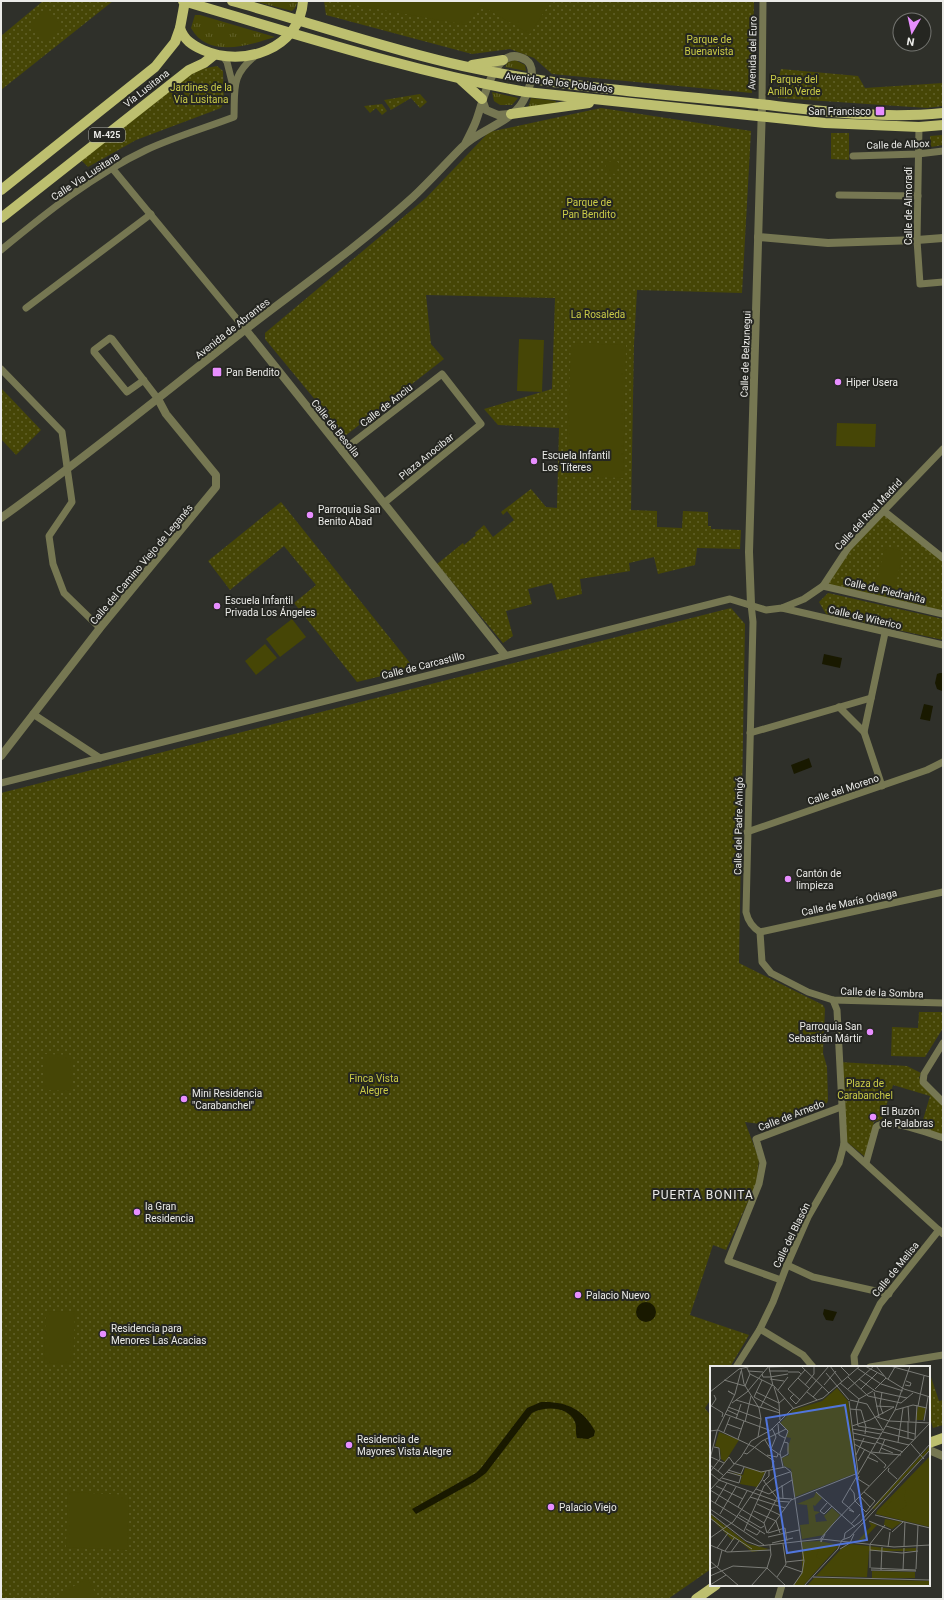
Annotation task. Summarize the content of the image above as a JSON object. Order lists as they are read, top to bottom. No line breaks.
{"streets":{"main road":["Avenida de los Poblados","Vía Lusitana","M-425"],"street":["Avenida del Euro","Calle de Albox","Calle Vía Lusitana","Calle de Almoradí","Avenida de Abrantes","Calle de Belzunegui","Calle de Anciu","Calle de Besolla","Plaza Anocibar","Calle del Real Madrid","Calle del Camino Viejo de Leganés","Calle de Piedrahíta","Calle de Witerico","Calle de Carcastillo","Calle del Moreno","Calle del Padre Amigó","Calle de María Odiaga","Calle de la Sombra","Calle de Arnedo","Calle del Blasón","Calle de Melisa"]},"crossings":[["Avenida del Euro","Avenida de los Poblados"],["Avenida del Euro","Calle de Belzunegui"],["Avenida de los Poblados","Vía Lusitana"],["Avenida de los Poblados","Calle de Almoradí"],["Avenida de los Poblados","Avenida de Abrantes"],["Avenida de los Poblados","Calle de Belzunegui"],["Vía Lusitana","Calle Vía Lusitana"],["Calle de Albox","Calle de Almoradí"],["Calle Vía Lusitana","Calle de Besolla"],["Avenida de Abrantes","Calle de Besolla"],["Avenida de Abrantes","Calle del Camino Viejo de Leganés"],["Calle de Belzunegui","Calle de Carcastillo"],["Calle de Belzunegui","Calle del Padre Amigó"],["Calle de Anciu","Calle de Besolla"],["Calle de Anciu","Plaza Anocibar"],["Calle de Besolla","Plaza Anocibar"],["Calle de Besolla","Calle de Carcastillo"],["Calle del Real Madrid","Calle de Piedrahíta"],["Calle del Real Madrid","Calle de Witerico"],["Calle del Real Madrid","Calle de Carcastillo"],["Calle de Carcastillo","Calle del Padre Amigó"],["Calle del Moreno","Calle del Padre Amigó"],["Calle del Padre Amigó","Calle de María Odiaga"],["Calle de la Sombra","Calle de Arnedo"],["Calle de la Sombra","Calle del Blasón"],["Calle de Arnedo","Calle del Blasón"]],"districts":["PUERTA BONITA"],"parks":["Parque de Buenavista","Parque del Anillo Verde","Jardines de la Vía Lusitana","Parque de Pan Bendito","La Rosaleda","Finca Vista Alegre","Plaza de Carabanchel"],"places":{"transit":["San Francisco","Pan Bendito"],"other":["Hiper Usera","Escuela Infantil Los Títeres","Parroquia San Benito Abad","Escuela Infantil Privada Los Ángeles","Cantón de limpieza","Parroquia San Sebastián Mártir","Mini Residencia \"Carabanchel\"","El Buzón de Palabras","la Gran Residencia","Palacio Nuevo","Residencia para Menores Las Acacias","Residencia de Mayores Vista Alegre","Palacio Viejo"]},"north":"bottom"}
